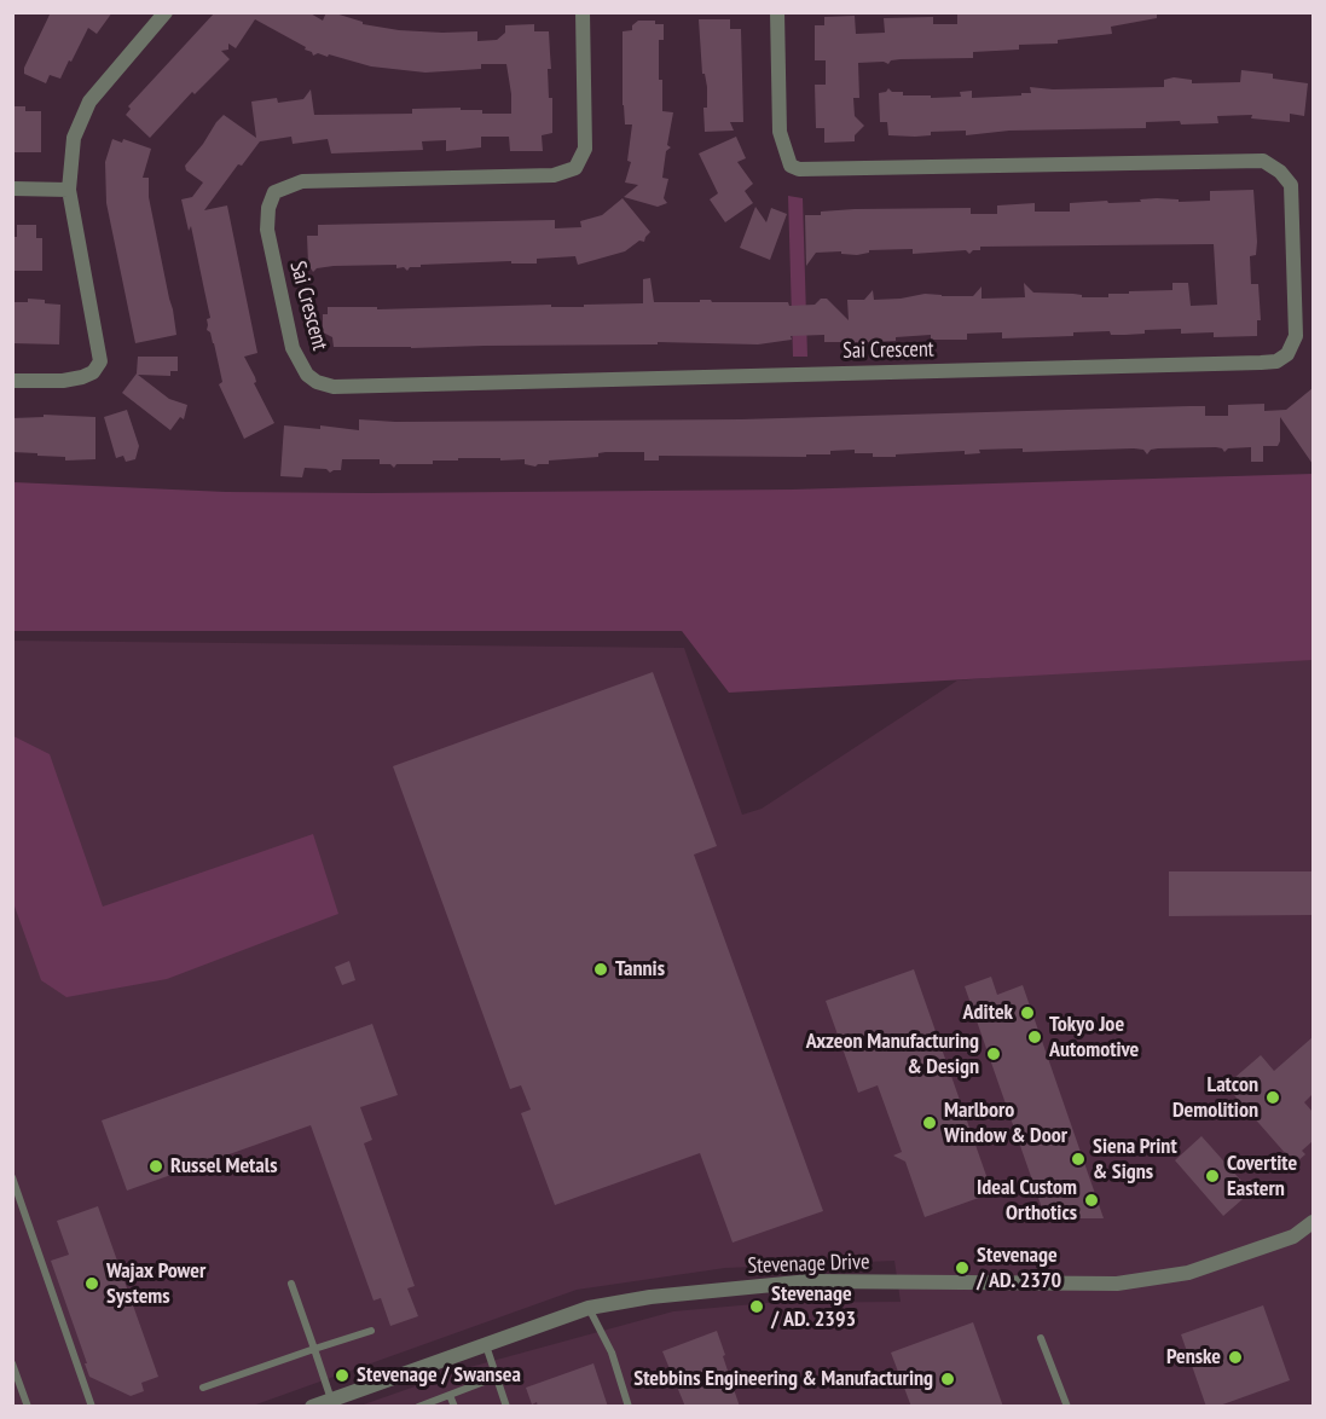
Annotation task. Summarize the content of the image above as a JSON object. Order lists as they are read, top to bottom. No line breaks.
{"streets":{"street":["Sai Crescent","Stevenage Drive"]},"places":["Tannis","Aditek","Tokyo Joe Automotive","Axzeon Manufacturing & Design","Latcon Demolition","Marlboro Window & Door","Siena Print & Signs","Russel Metals","Covertite Eastern","Ideal Custom Orthotics","Stevenage / AD. 2370","Wajax Power Systems","Stevenage / AD. 2393","Penske","Stevenage / Swansea","Stebbins Engineering & Manufacturing"]}
